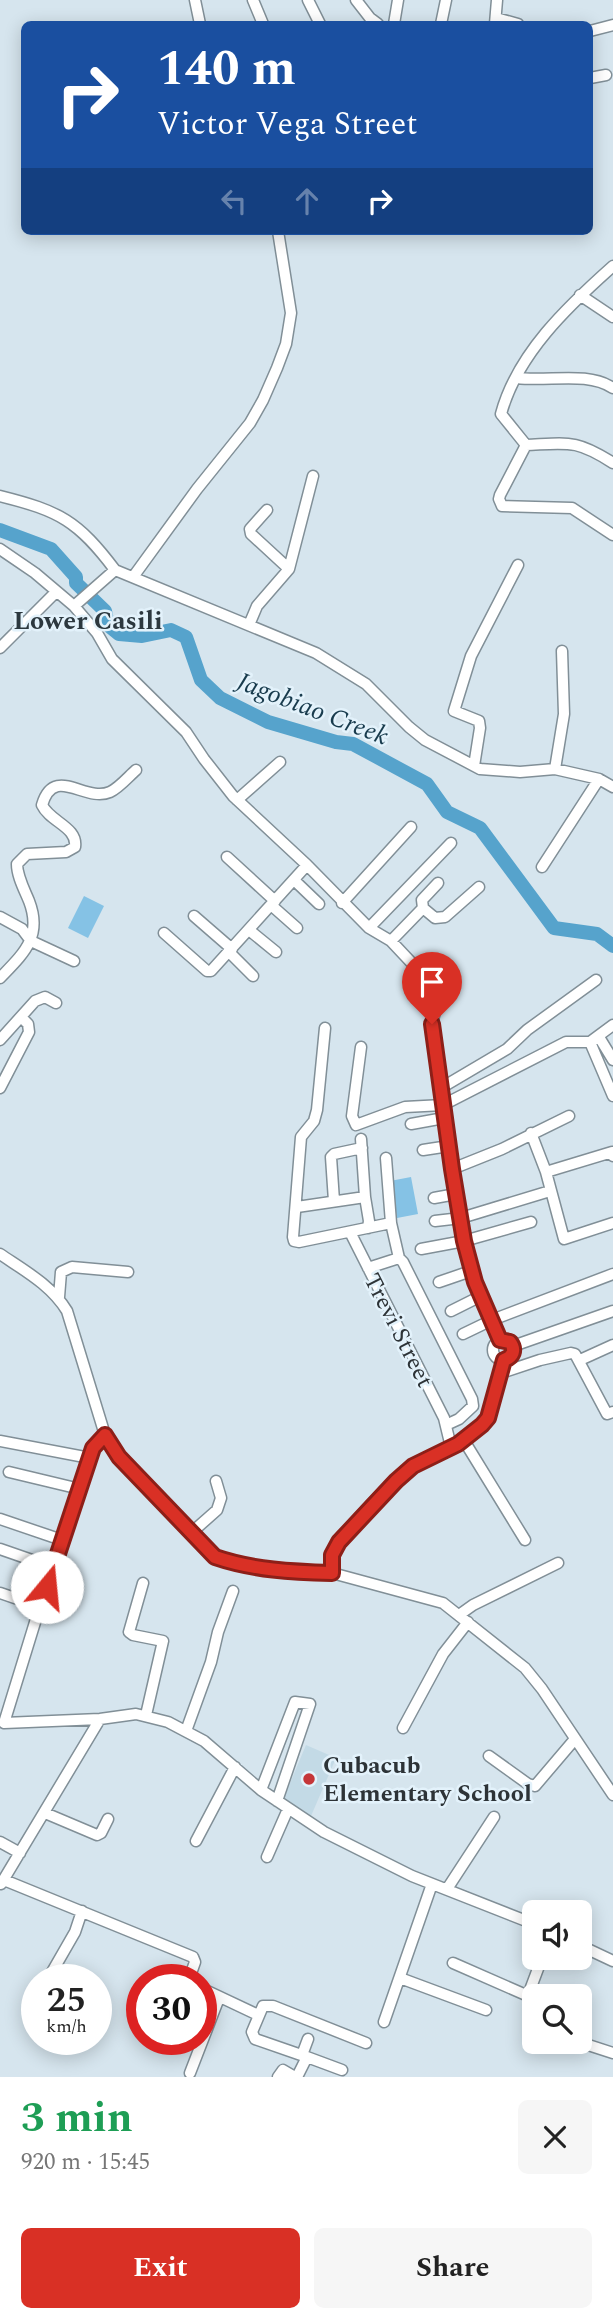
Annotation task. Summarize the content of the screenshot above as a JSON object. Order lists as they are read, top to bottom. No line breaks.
{"streets":{"street":["Trevi Street"]},"districts":["Lower Casili"],"water":["Jagobiao Creek"],"places":["Cubacub Elementary School"],"page":{"turn":["140 m","Victor Vega Street"],"speed":"25 km/h","limit":"30","heading":["3 min","920 m · 15:45"],"buttons":["Exit","Share"]}}
